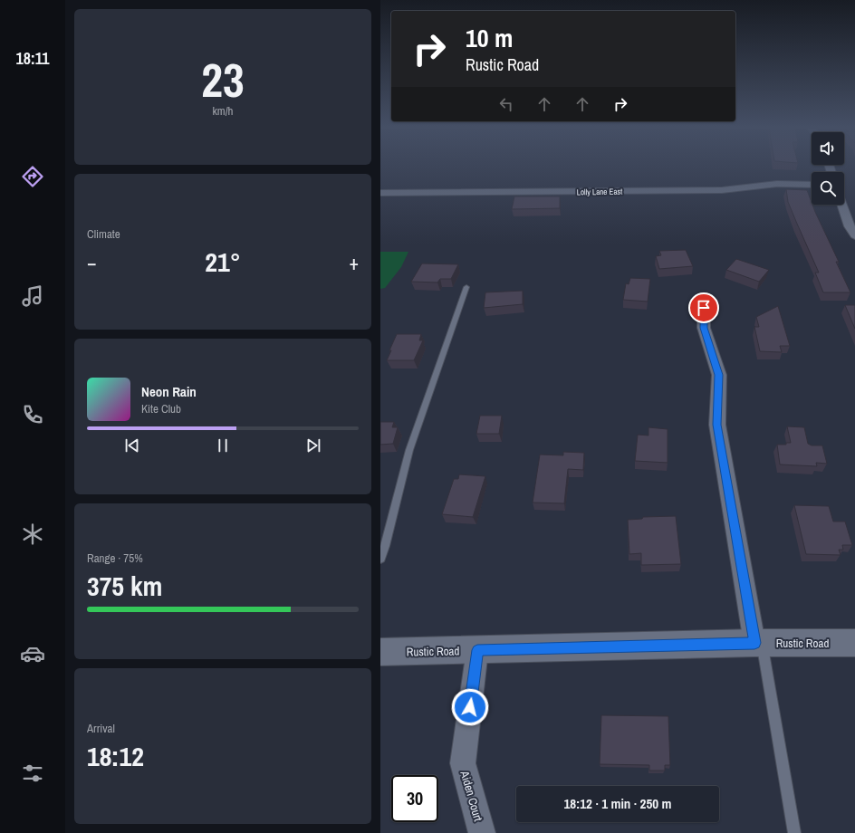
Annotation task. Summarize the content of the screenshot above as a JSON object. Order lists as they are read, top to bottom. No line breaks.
{"streets":{"street":["Lolly Lane East","Rustic Road","Aiden Court"]},"crossings":[["Rustic Road","Aiden Court"]],"page":{"tabs":"18:11","tile":[["23","km/h"],"Climate",["Range · 75%","375 km"],["Arrival","18:12"]],"turn":["10 m","Rustic Road"],"heat":["−","21°","+"],"song":["Neon Rain","Kite Club"],"limit":"30","trip":"18:12 · 1 min · 250 m"}}
